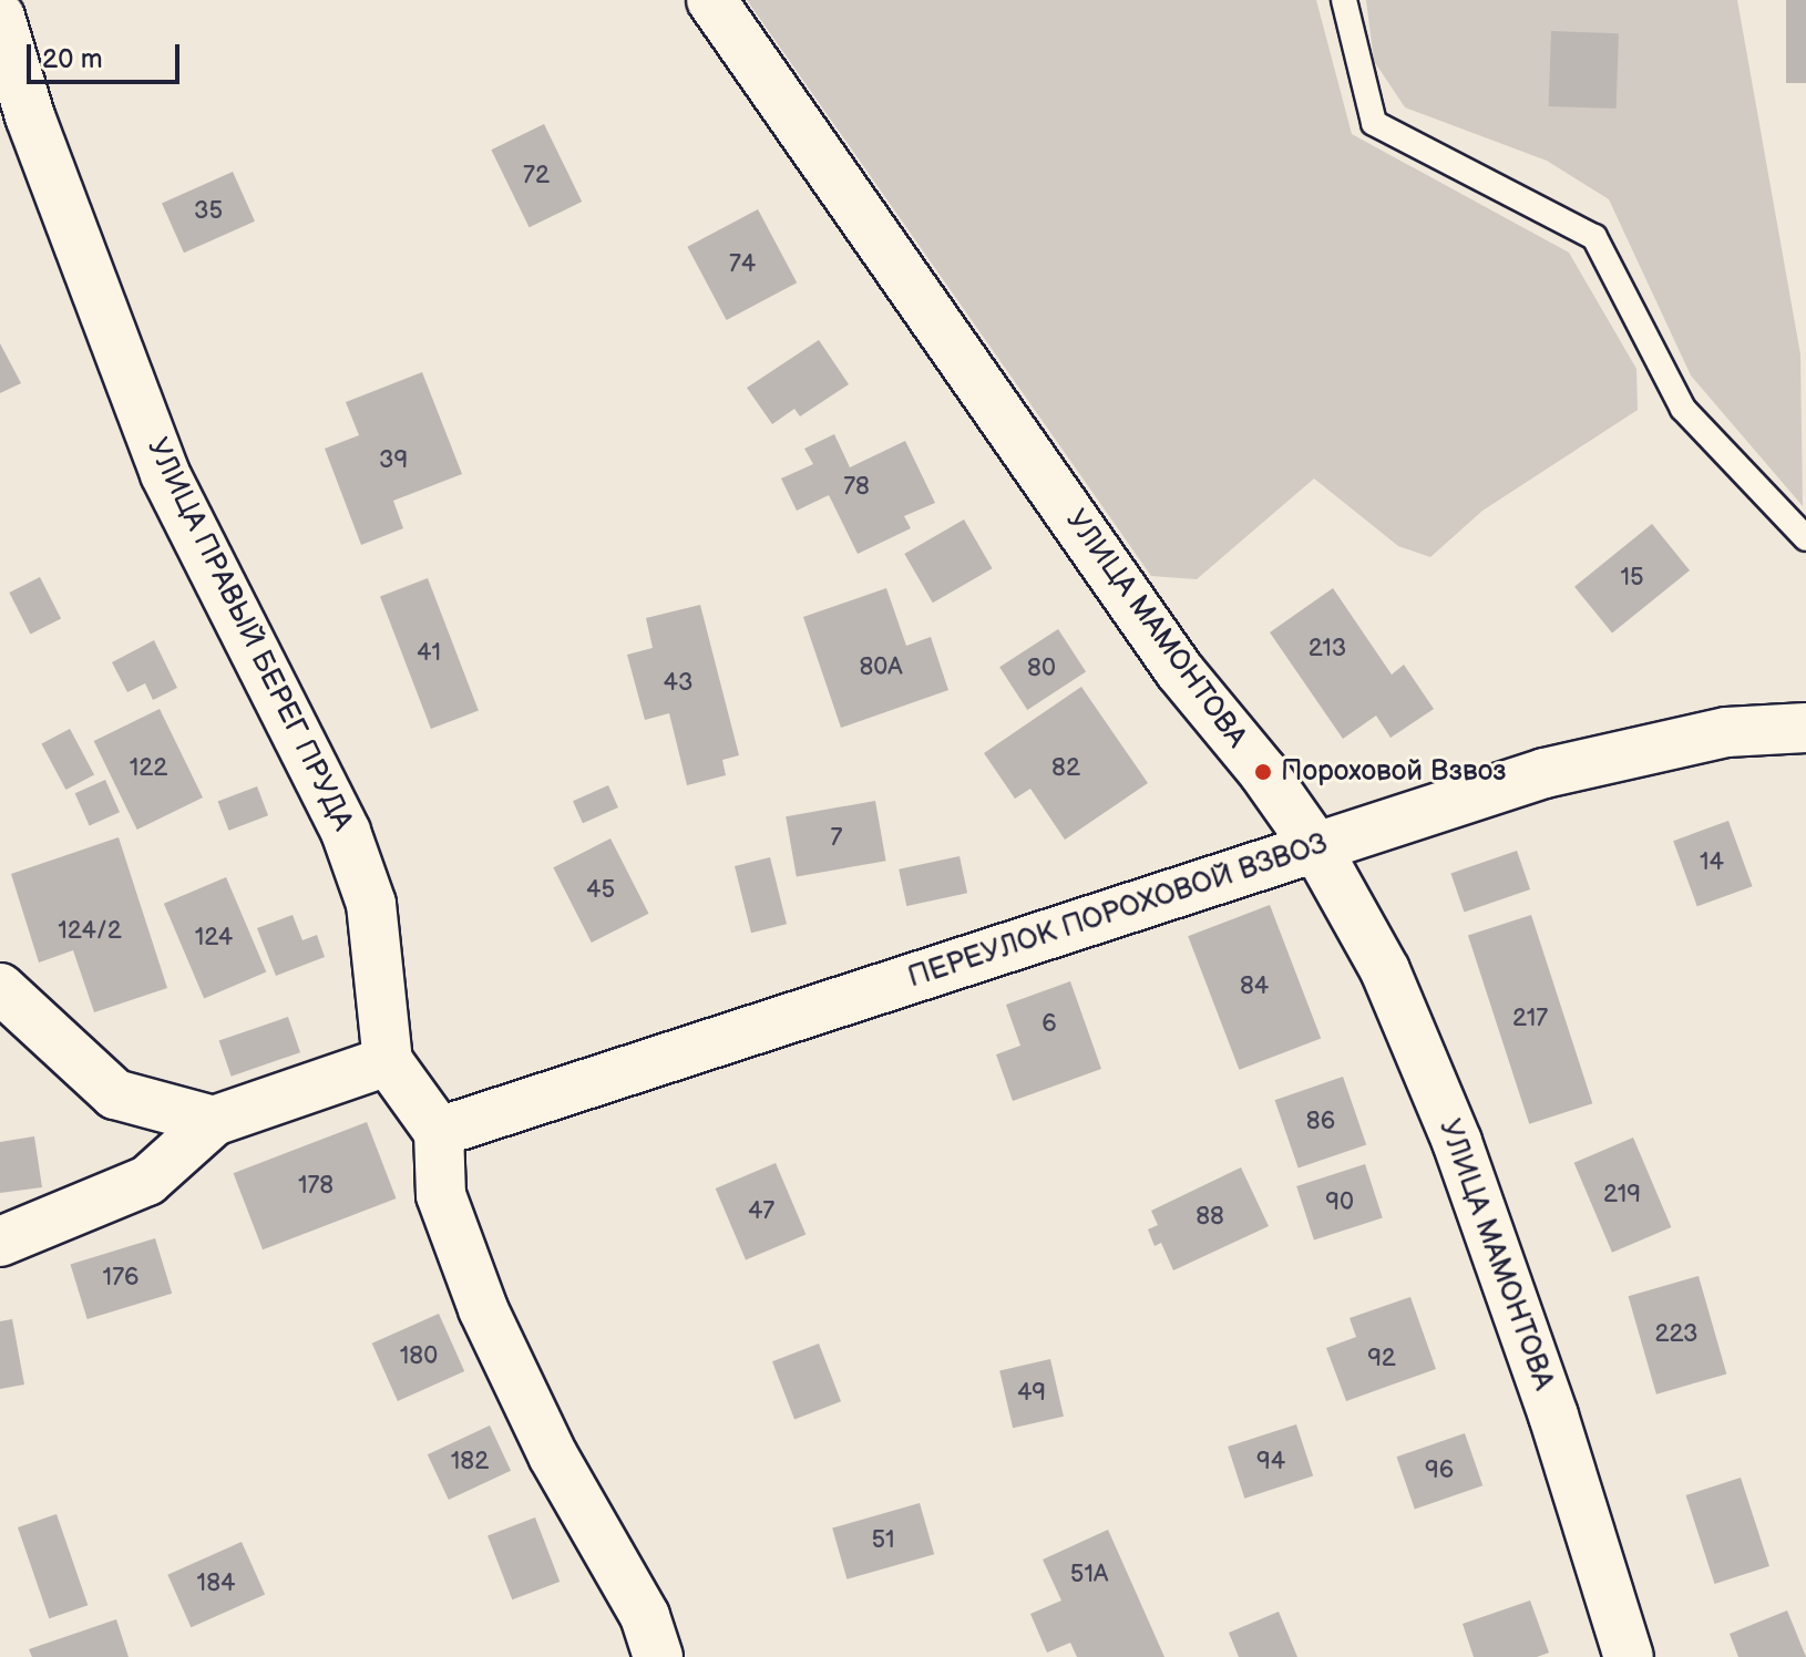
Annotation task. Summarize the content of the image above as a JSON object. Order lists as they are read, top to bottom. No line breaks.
{"streets":{"street":["УЛИЦА МАМОНТОВА","УЛИЦА ПРАВЫЙ БЕРЕГ ПРУДА","ПЕРЕУЛОК ПОРОХОВОЙ ВЗВОЗ"]},"crossings":[["УЛИЦА МАМОНТОВА","ПЕРЕУЛОК ПОРОХОВОЙ ВЗВОЗ"],["УЛИЦА ПРАВЫЙ БЕРЕГ ПРУДА","ПЕРЕУЛОК ПОРОХОВОЙ ВЗВОЗ"]],"places":["Пороховой Взвоз"],"house_numbers":["72","35","74","39","78","15","213","41","80А","80","43","122","82","7","14","45","124/2","124","84","217","6","86","178","219","90","47","88","176","223","180","92","49","182","94","96","51","51А","184"],"scale_bar":"20 m"}
